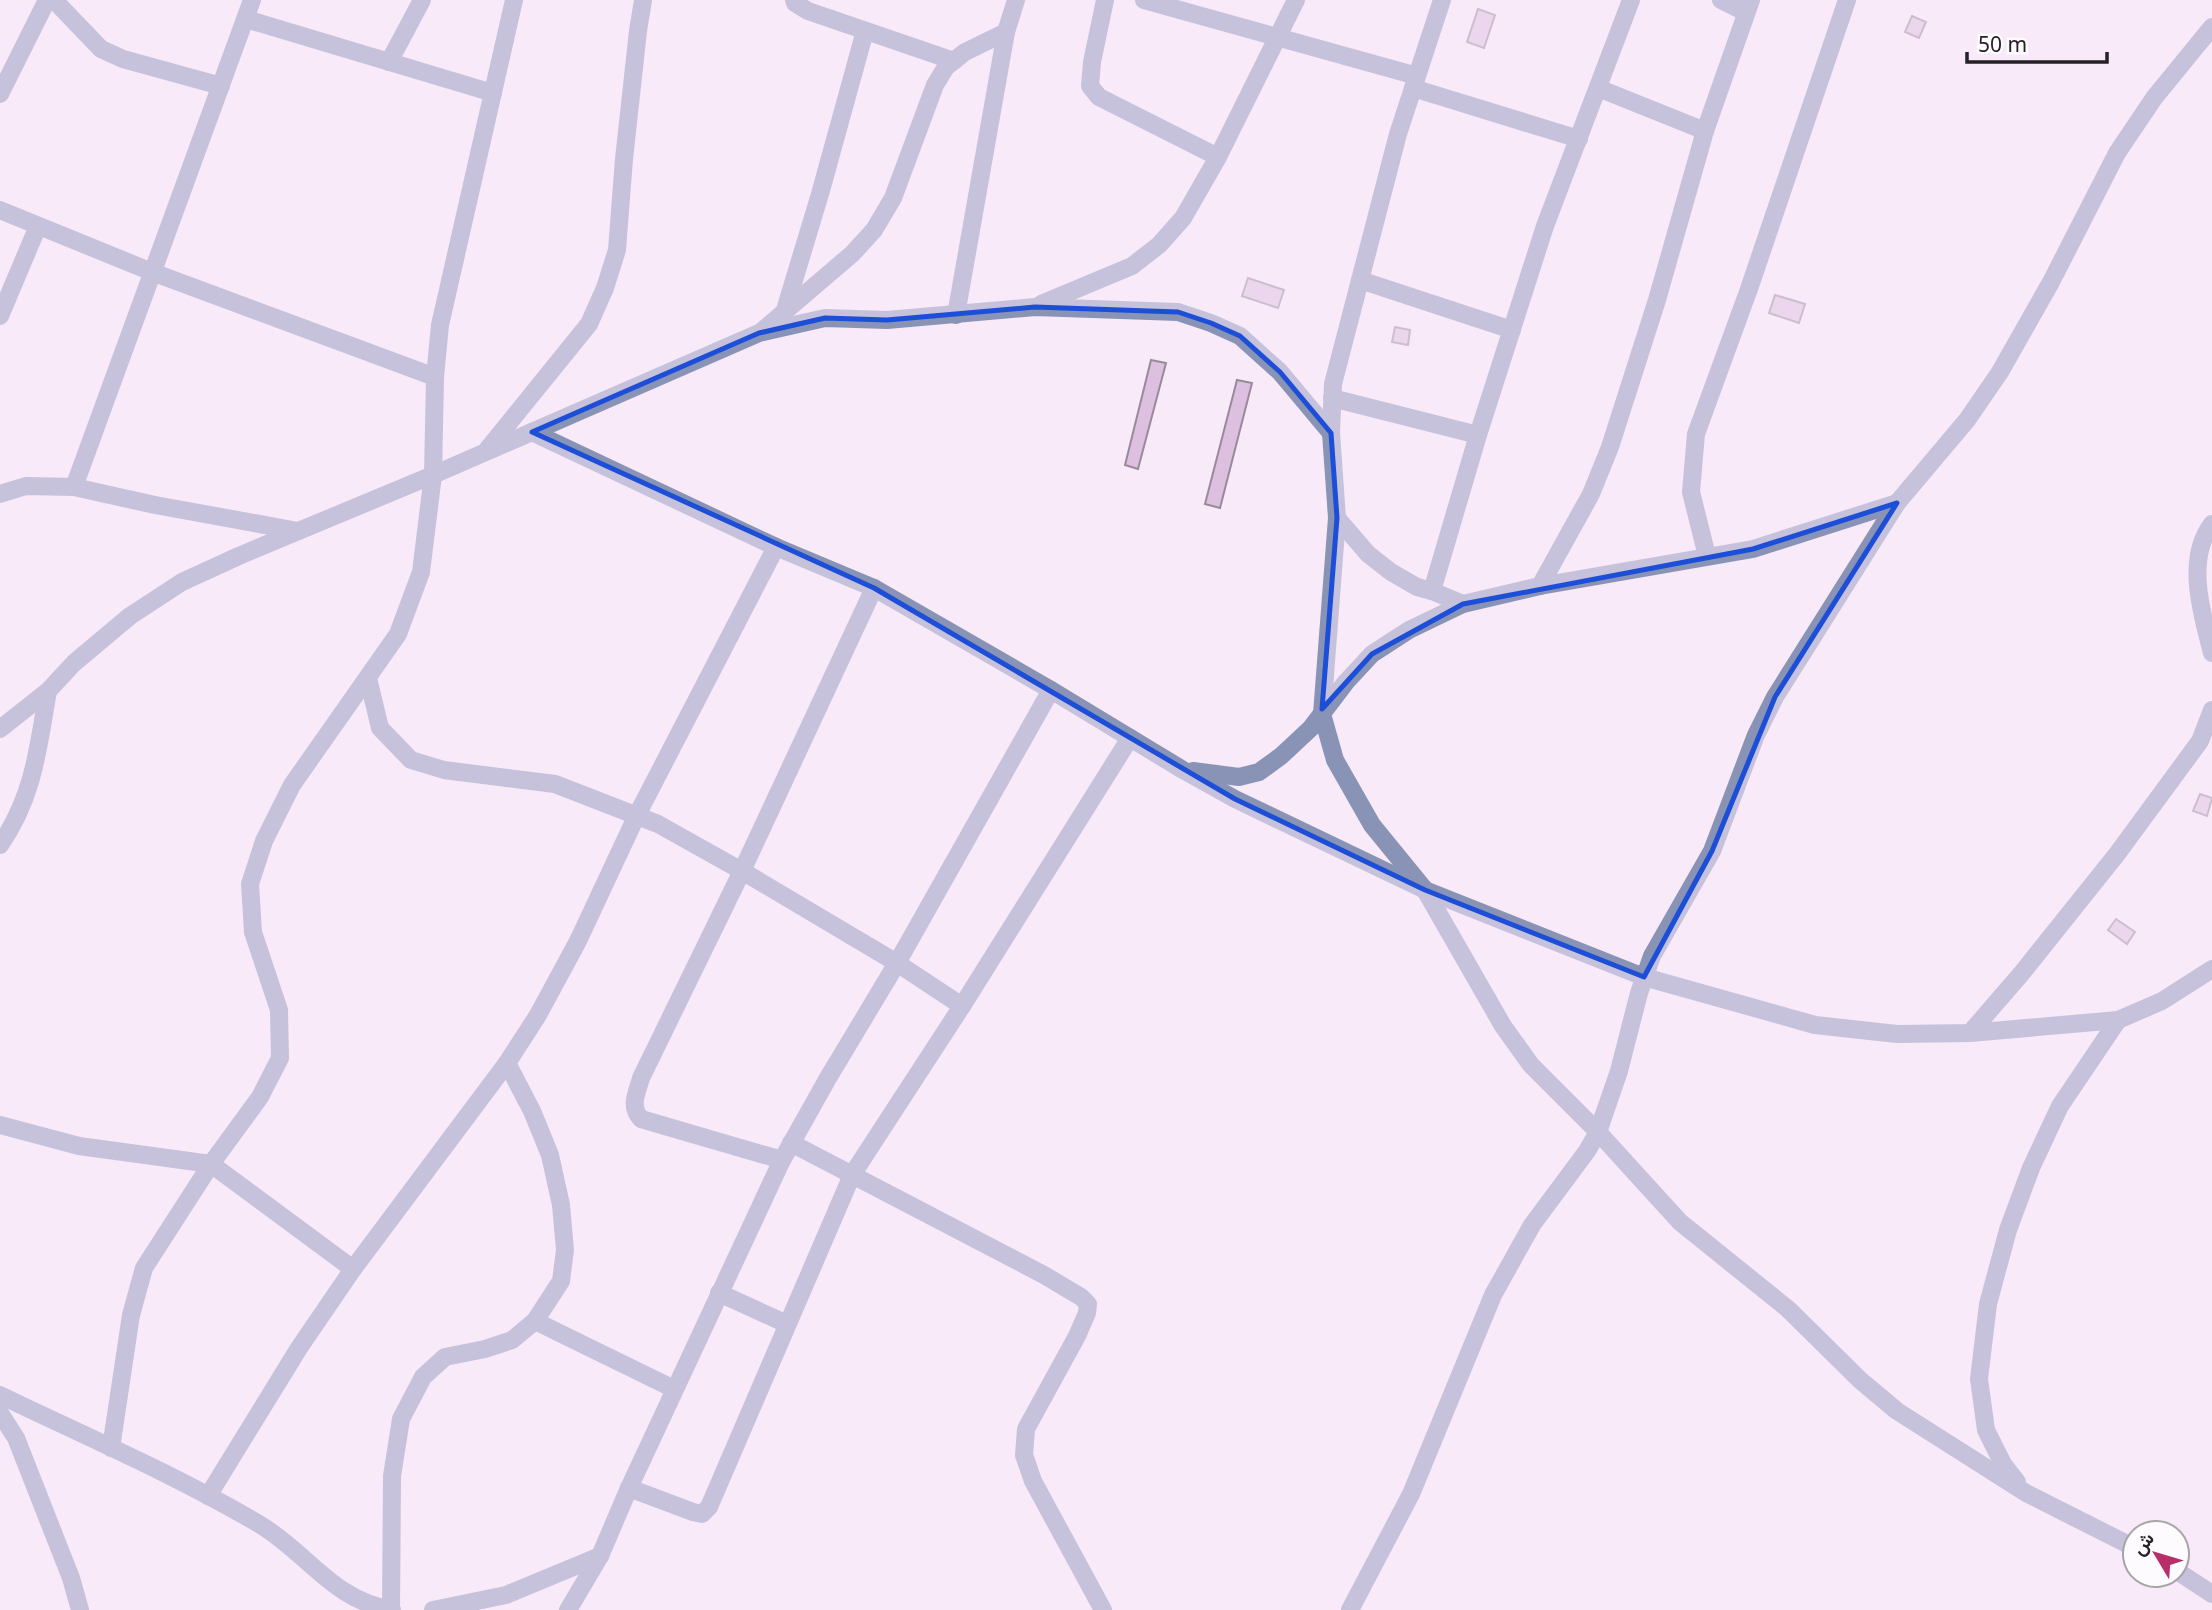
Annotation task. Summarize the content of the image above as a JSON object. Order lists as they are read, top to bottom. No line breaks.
{"scale_bar":"50 m","north":"top left"}
